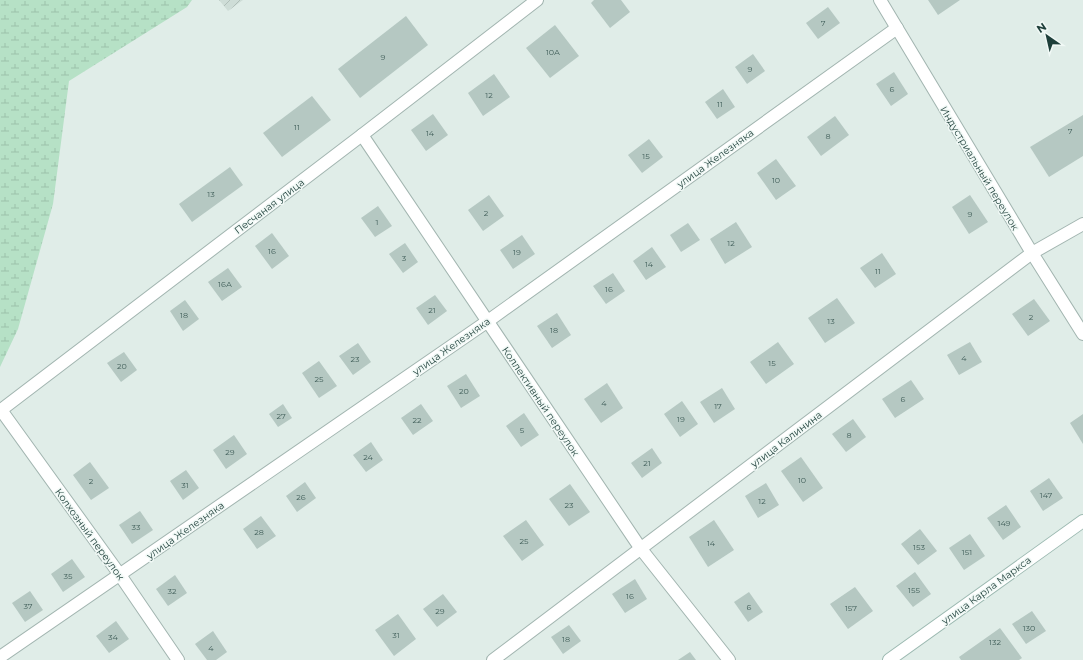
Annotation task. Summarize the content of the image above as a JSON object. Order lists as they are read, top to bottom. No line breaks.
{"streets":{"street":["улица Железняка","Индустриальный переулок","Песчаная улица","Коллективный переулок","улица Калинина","Колхозный переулок","улица Карла Маркса"]},"crossings":[["улица Железняка","Индустриальный переулок"],["улица Железняка","Коллективный переулок"],["улица Железняка","Колхозный переулок"],["Индустриальный переулок","улица Калинина"],["Песчаная улица","Коллективный переулок"],["Песчаная улица","Колхозный переулок"],["Коллективный переулок","улица Калинина"]],"house_numbers":["7","10А","9","9","6","12","11","11","7","14","8","15","10","13","2","9","1","12","16","19","3","14","11","16А","16","21","18","2","13","18","4","23","15","20","25","20","6","4","17","27","19","22","5","8","29","24","21","10","2","31","147","26","12","23","149","33","28","25","14","153","151","35","155","32","16","37","6","157","29","130","31","34","18","132","4"],"north":"top left"}
